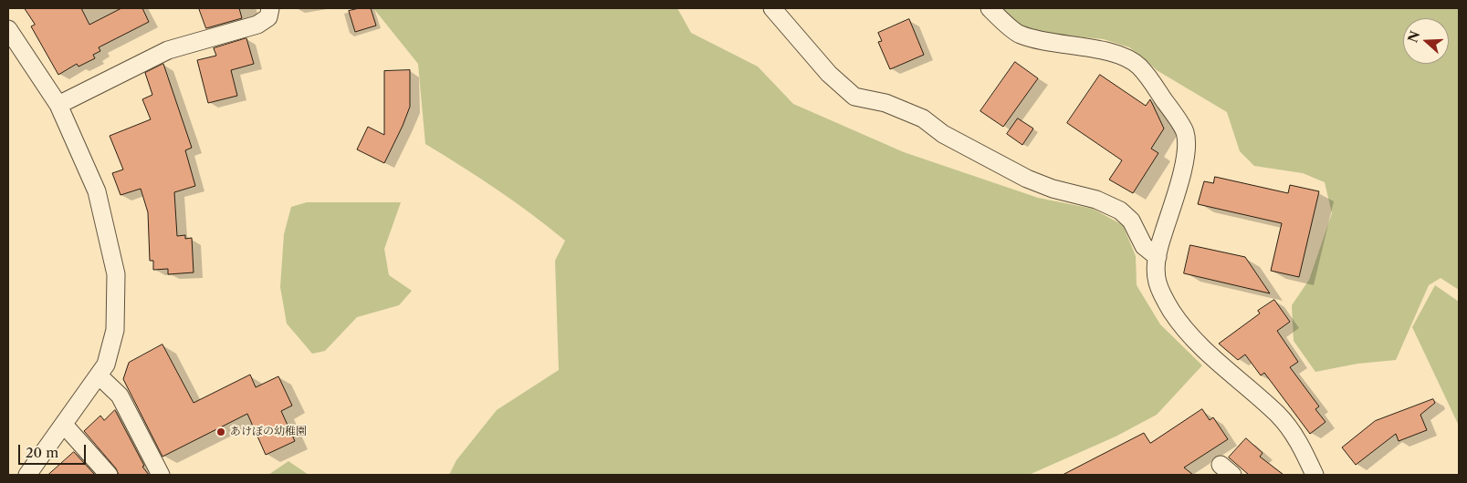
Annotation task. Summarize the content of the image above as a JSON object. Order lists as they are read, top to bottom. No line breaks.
{"places":["あけぼの幼稚園"],"scale_bar":"20 m","north":"left"}
